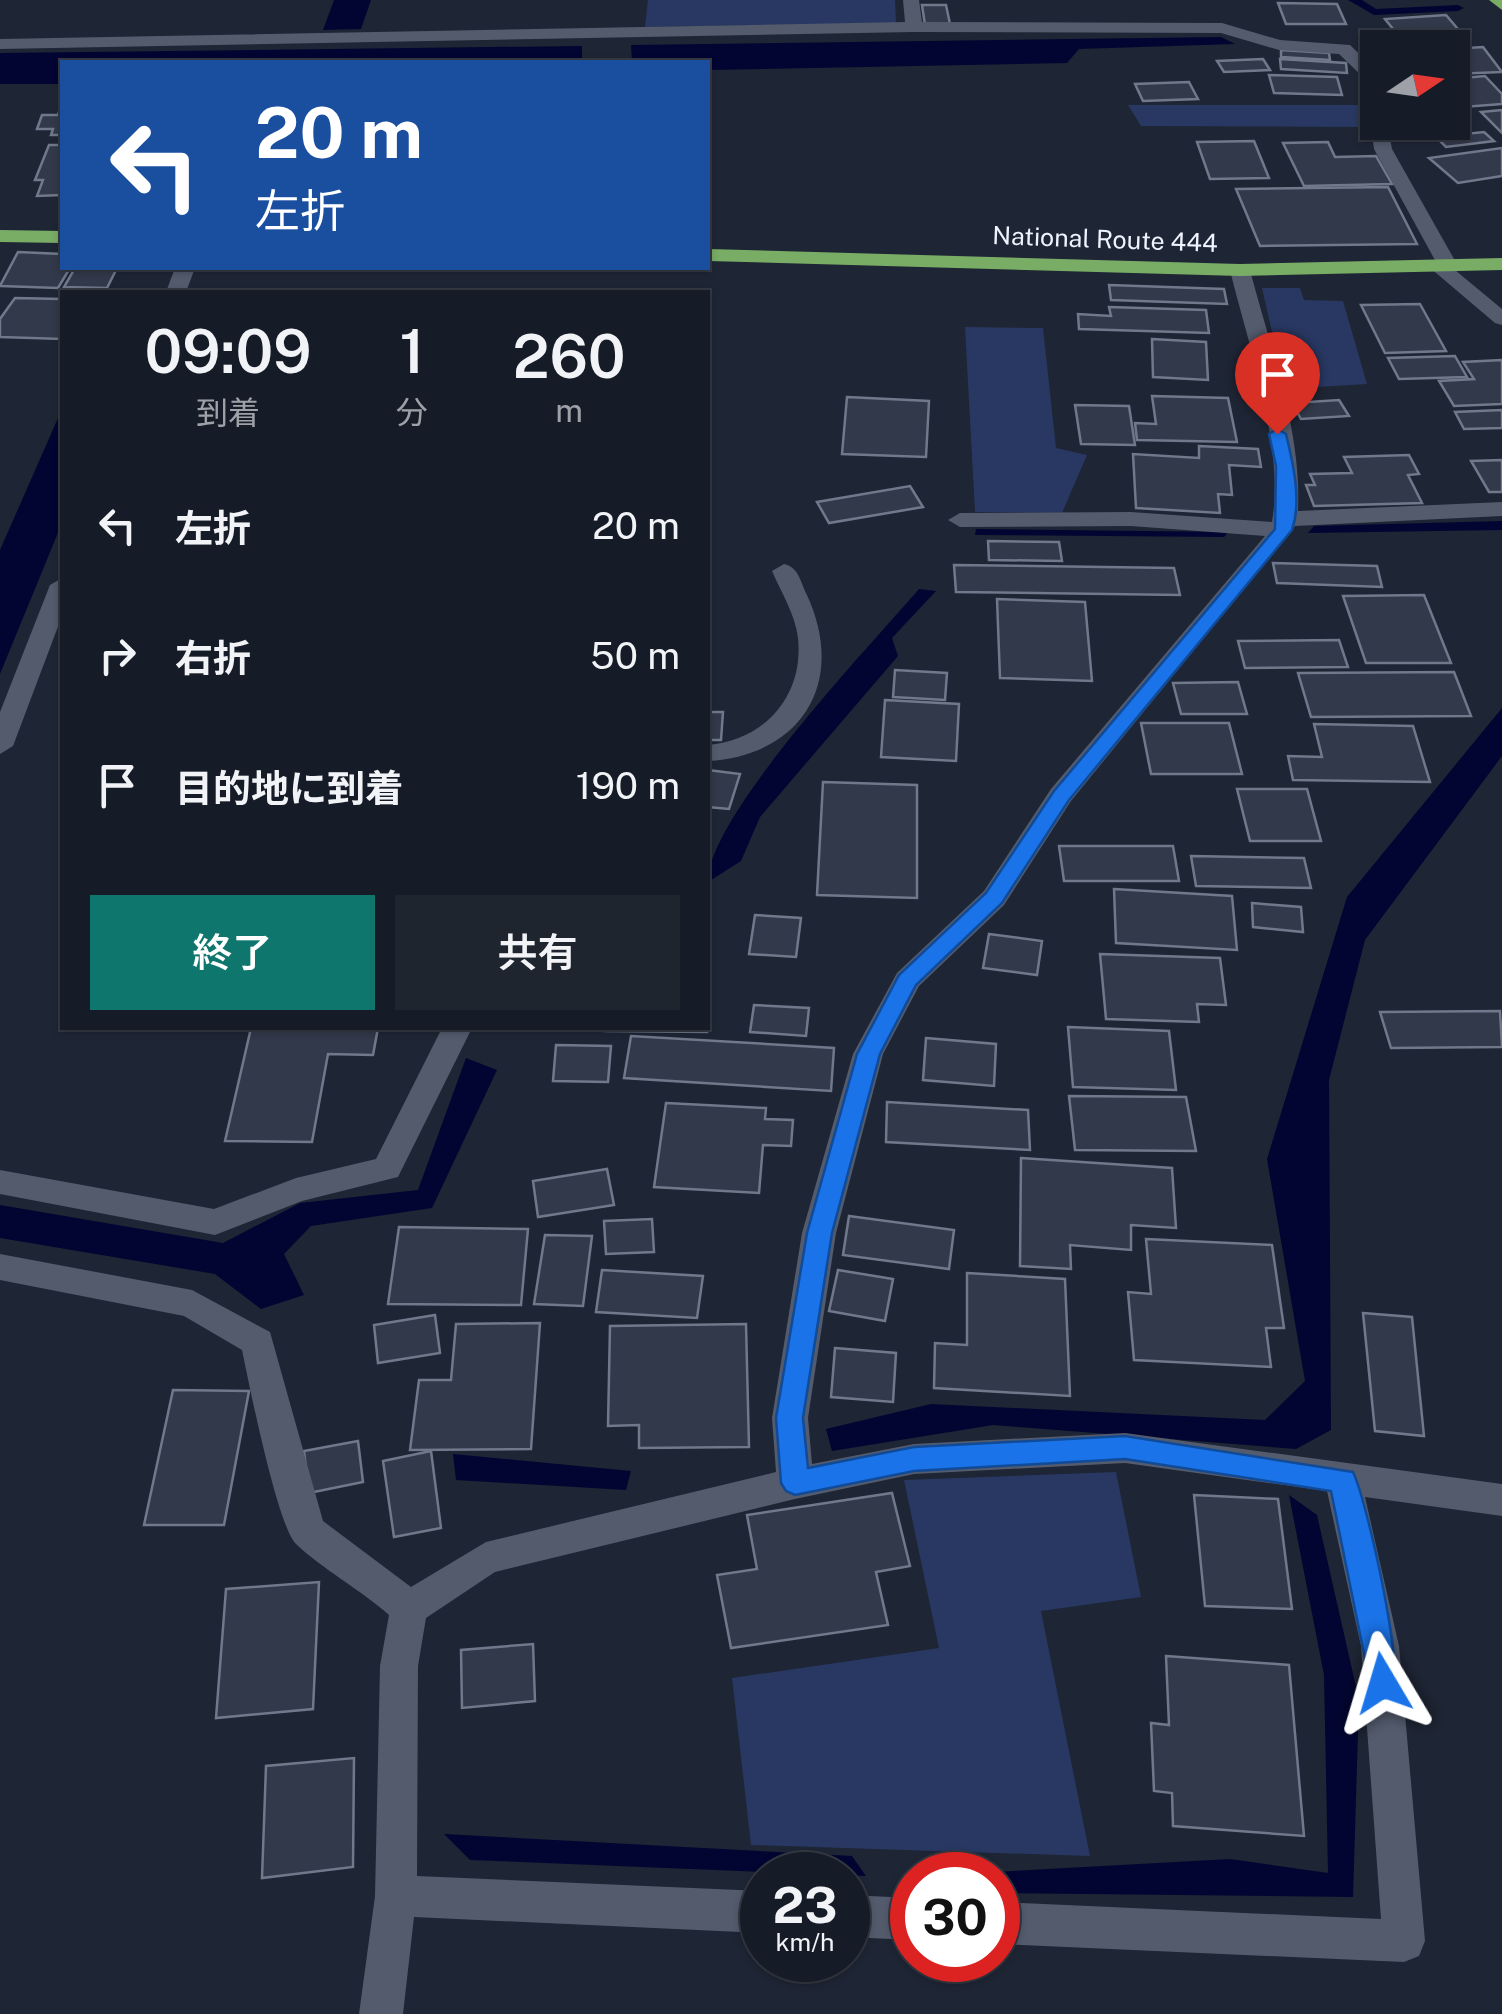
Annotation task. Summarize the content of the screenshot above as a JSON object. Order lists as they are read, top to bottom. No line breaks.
{"streets":{"highway":["National Route 444"]},"north":"right","page":{"turn":["20 m","左折"],"eta":["09:09","到着","1","分","260","m"],"list":[{"name":"左折","value":"20 m"},{"name":"右折","value":"50 m"},{"name":"目的地に到着","value":"190 m"}],"buttons":["終了","共有"],"speed":"23 km/h","limit":"30"}}
